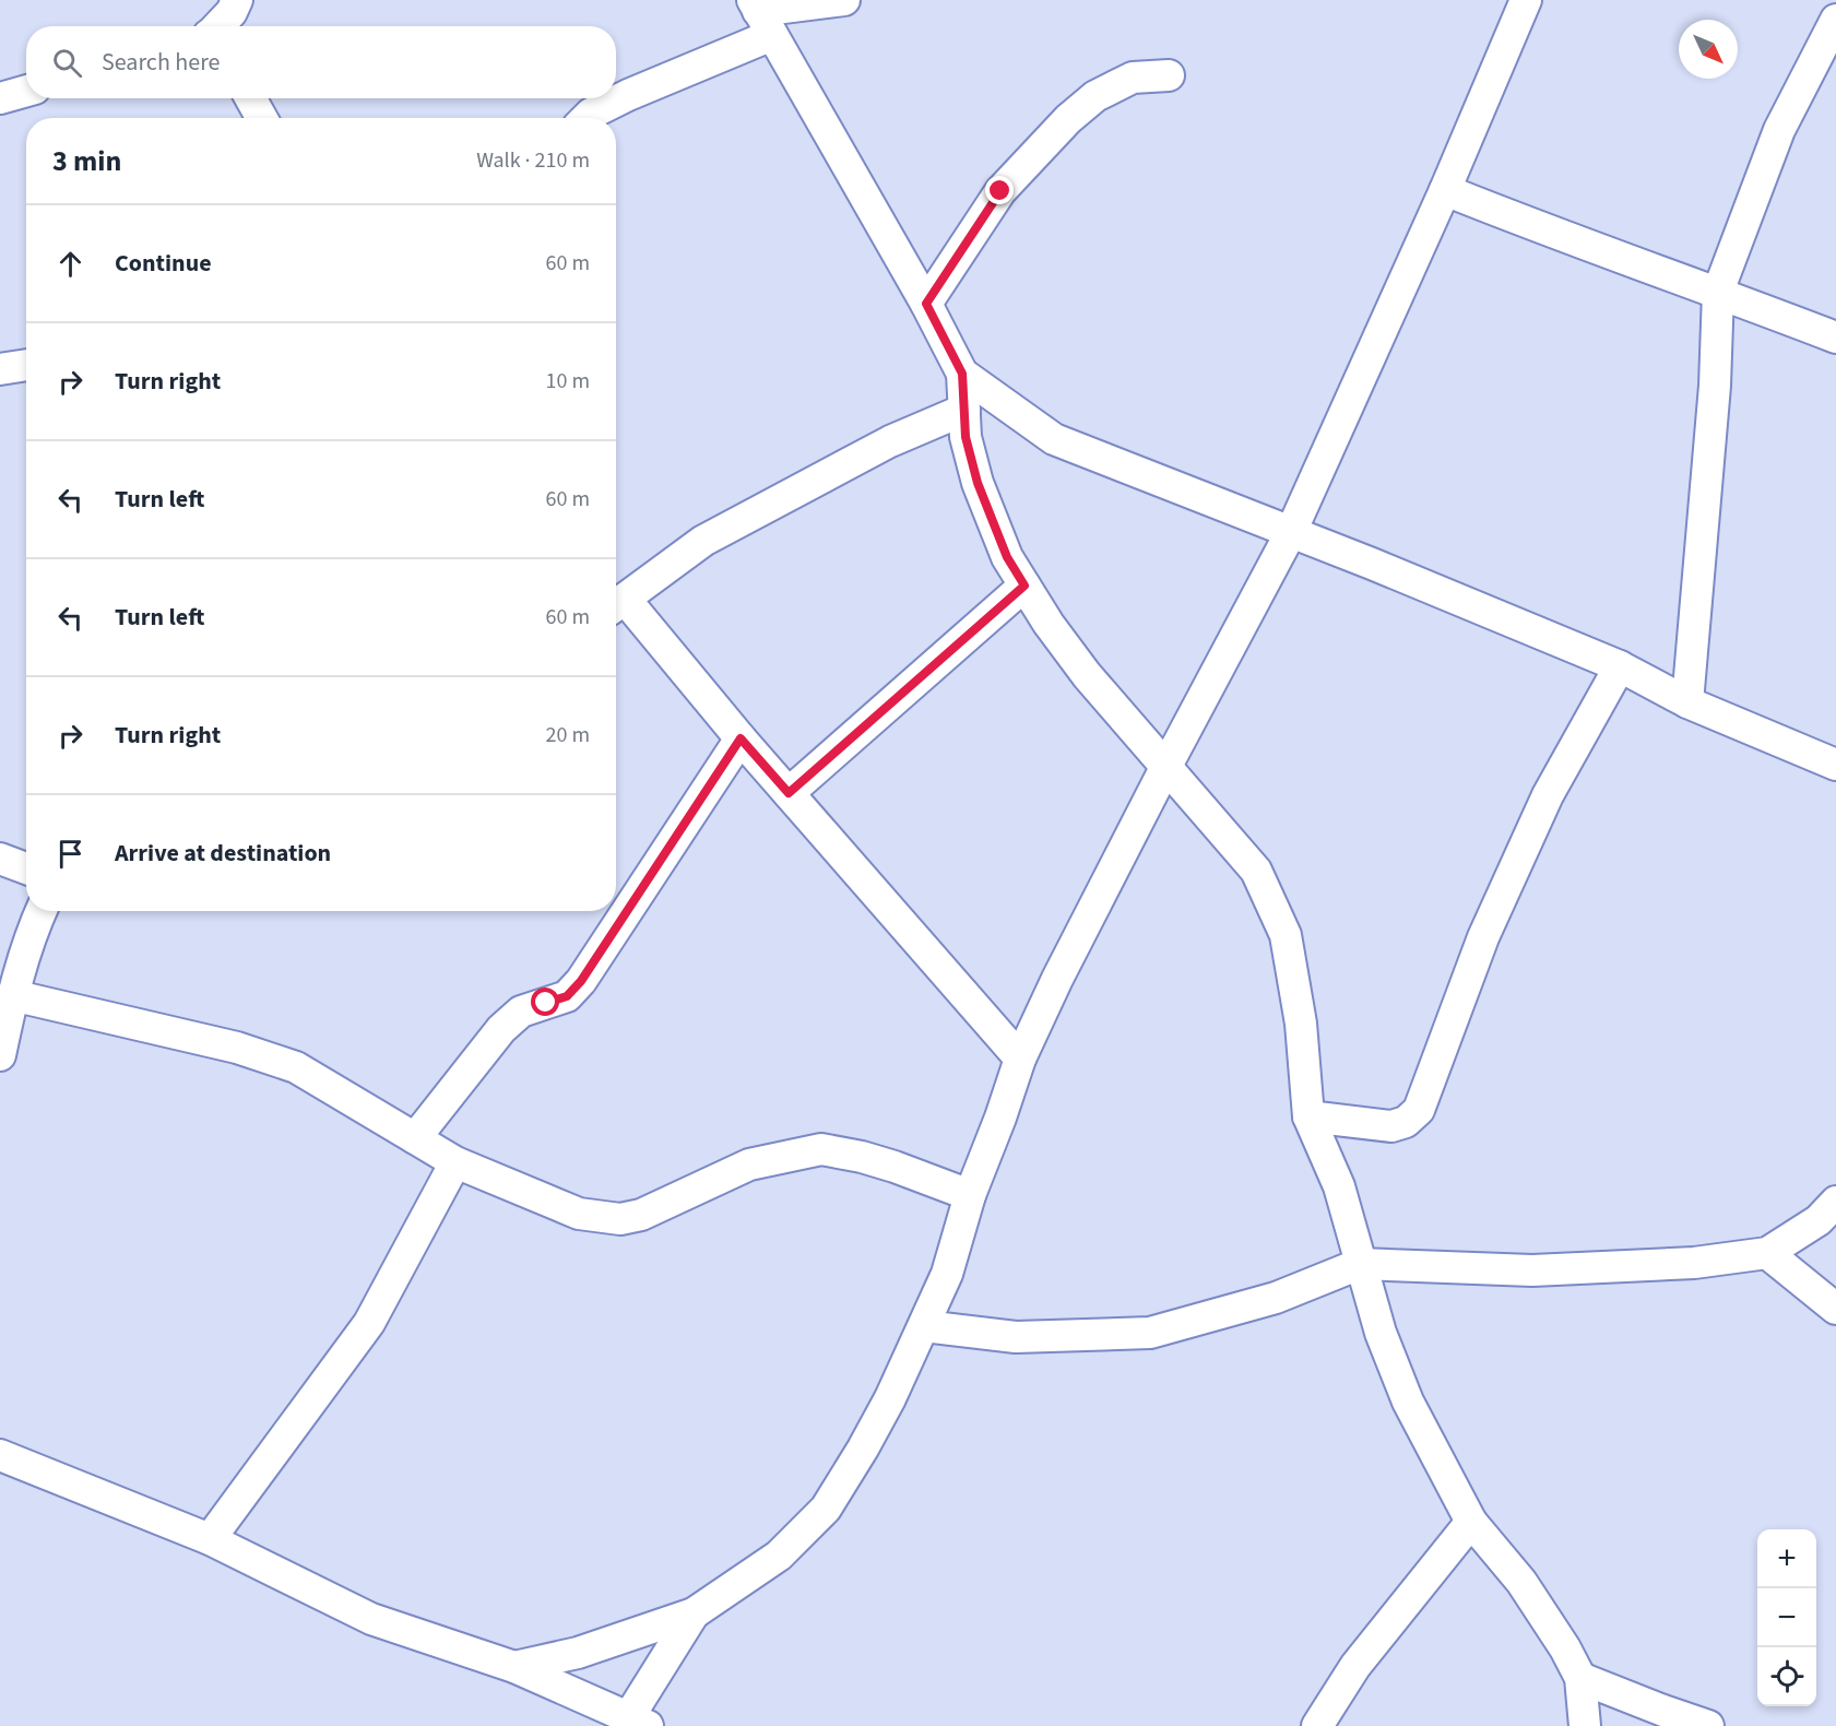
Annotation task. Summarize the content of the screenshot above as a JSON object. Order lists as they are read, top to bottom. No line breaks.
{"north":"bottom right","page":{"search":"Search here","heading":["3 min","Walk · 210 m"],"list":[["Continue","60 m"],["Turn right","10 m"],["Turn left","60 m"],["Turn left","60 m"],["Turn right","20 m"],"Arrive at destination"],"map_buttons":["+","−"]}}
